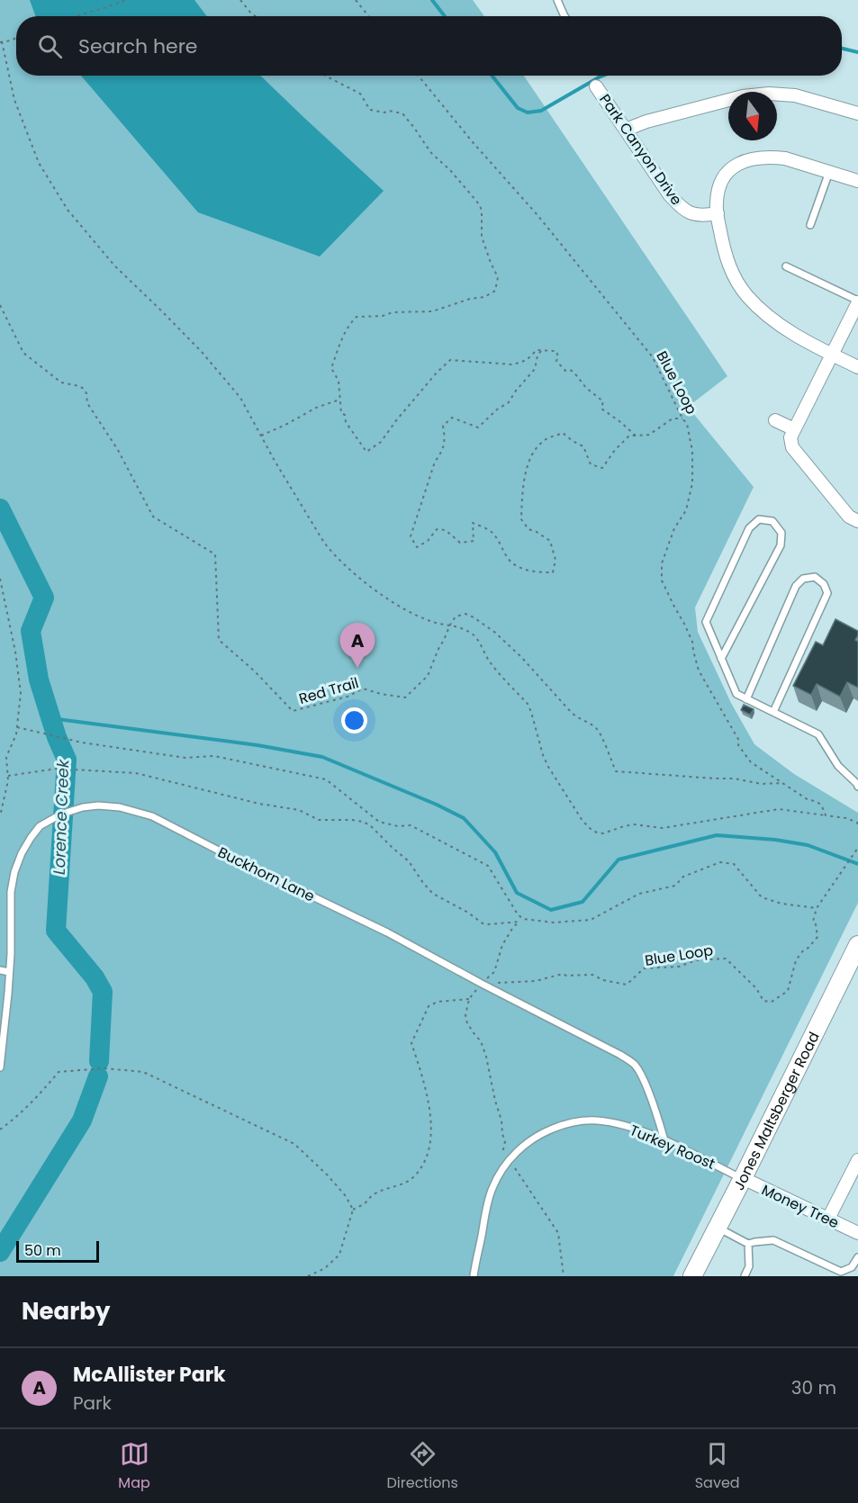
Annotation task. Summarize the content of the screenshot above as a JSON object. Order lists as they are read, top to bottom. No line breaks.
{"streets":{"main road":["Jones Maltsberger Road"],"street":["Park Canyon Drive","Money Tree"],"lane":["Buckhorn Lane","Turkey Roost"],"path":["Blue Loop","Red Trail"]},"crossings":[["Blue Loop","Buckhorn Lane"],["Buckhorn Lane","Turkey Roost"],["Jones Maltsberger Road","Turkey Roost"],["Jones Maltsberger Road","Money Tree"],["Turkey Roost","Money Tree"]],"water":["Lorence Creek"],"scale_bar":"50 m","north":"bottom","page":{"search":"Search here","pins":"A","scale":"50 m","heading":"Nearby","list":[{"mark":"A","name":"McAllister Park","note":"Park","value":"30 m"}],"nav":["Map","Directions","Saved"]}}
